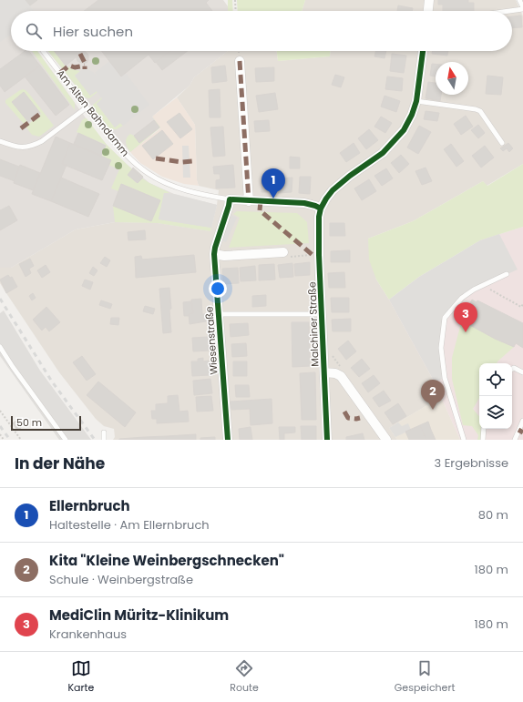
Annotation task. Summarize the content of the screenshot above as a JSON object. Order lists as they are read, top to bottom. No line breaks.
{"streets":{"street":["Am Alten Bahndamm","Malchiner Straße","Wiesenstraße"]},"crossings":[["Am Alten Bahndamm","Malchiner Straße"],["Am Alten Bahndamm","Wiesenstraße"]],"scale_bar":"50 m","north":"top","page":{"search":"Hier suchen","pins":["1","3","2"],"scale":"50 m","heading":["In der Nähe","3 Ergebnisse"],"list":[{"mark":"1","name":"Ellernbruch","note":"Haltestelle · Am Ellernbruch","value":"80 m"},{"mark":"2","name":"Kita \"Kleine Weinbergschnecken\"","note":"Schule · Weinbergstraße","value":"180 m"},{"mark":"3","name":"MediClin Müritz-Klinikum","note":"Krankenhaus","value":"180 m"}],"nav":["Karte","Route","Gespeichert"]}}
